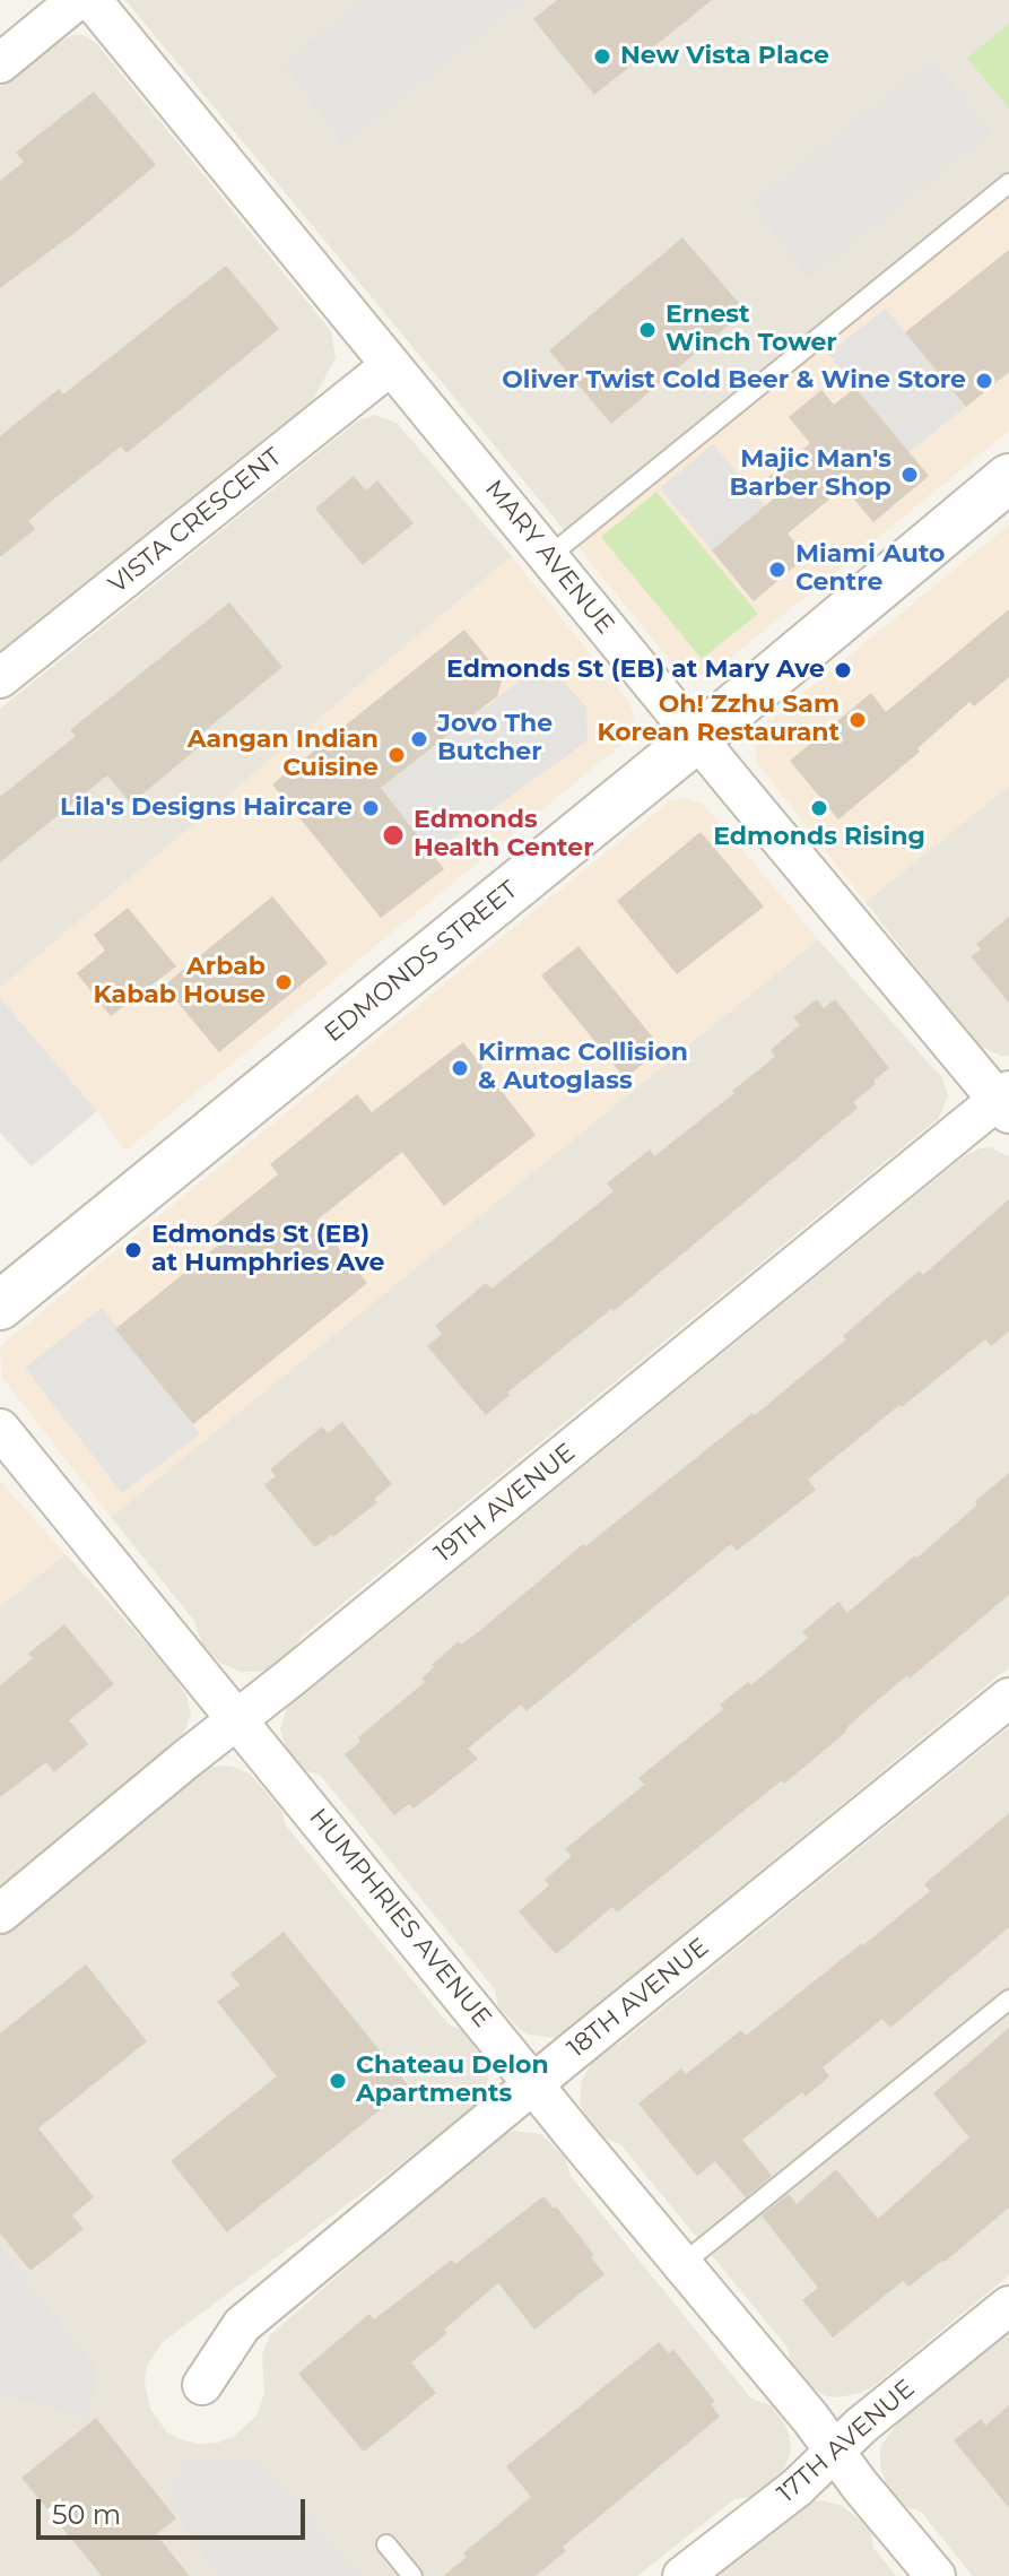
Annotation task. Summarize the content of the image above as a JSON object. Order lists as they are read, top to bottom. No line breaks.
{"streets":{"street":["VISTA CRESCENT","MARY AVENUE","EDMONDS STREET","19TH AVENUE","HUMPHRIES AVENUE","18TH AVENUE","17TH AVENUE"]},"crossings":[["VISTA CRESCENT","MARY AVENUE"],["MARY AVENUE","EDMONDS STREET"],["MARY AVENUE","19TH AVENUE"],["19TH AVENUE","HUMPHRIES AVENUE"],["HUMPHRIES AVENUE","18TH AVENUE"],["HUMPHRIES AVENUE","17TH AVENUE"]],"places":["New Vista Place","Ernest Winch Tower","Oliver Twist Cold Beer & Wine Store","Majic Man's Barber Shop","Miami Auto Centre","Edmonds St (EB) at Mary Ave","Oh! Zzhu Sam Korean Restaurant","Jovo The Butcher","Aangan Indian Cuisine","Lila's Designs Haircare","Edmonds Rising","Edmonds Health Center","Arbab Kabab House","Kirmac Collision & Autoglass","Edmonds St (EB) at Humphries Ave","Chateau Delon Apartments"],"scale_bar":"50 m"}
